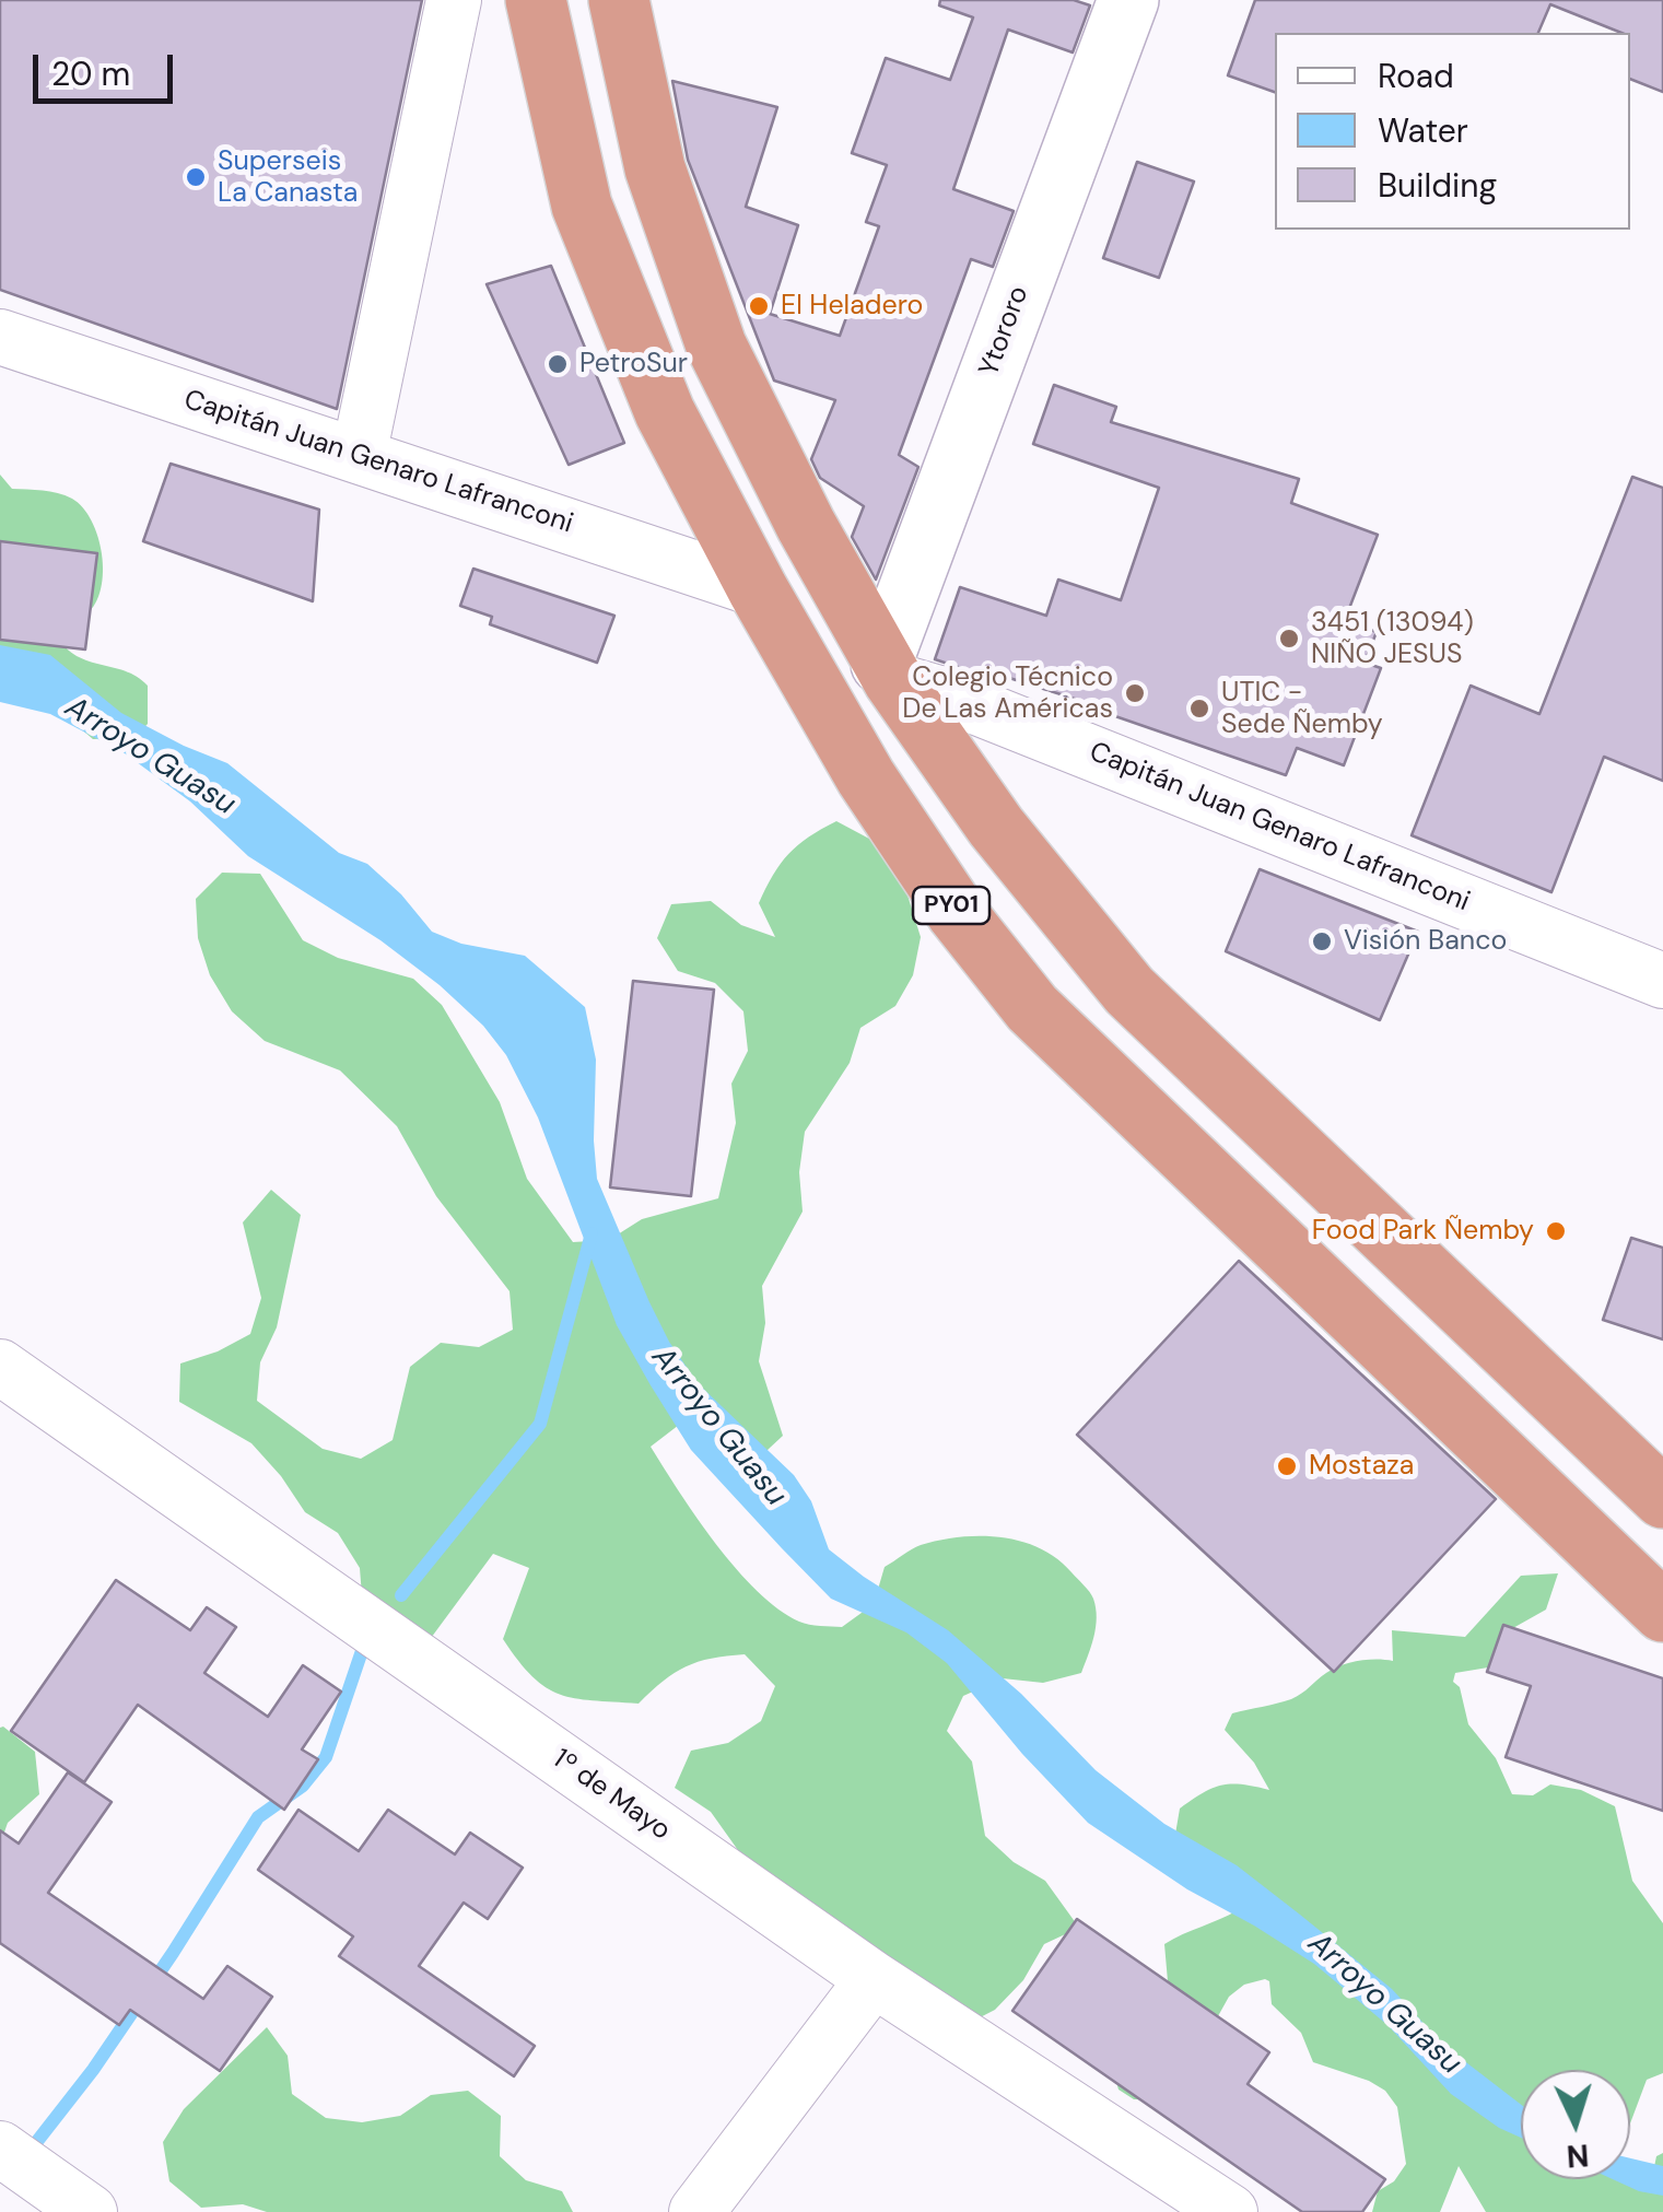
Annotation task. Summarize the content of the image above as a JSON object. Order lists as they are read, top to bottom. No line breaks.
{"streets":{"highway":["PY01"],"street":["Ytororo","Capitán Juan Genaro Lafranconi","1º de Mayo"]},"crossings":[["Ytororo","Capitán Juan Genaro Lafranconi"],["Capitán Juan Genaro Lafranconi","PY01"]],"water":["Arroyo Guasu"],"places":["Superseis La Canasta","El Heladero","PetroSur","3451 (13094) NIÑO JESUS","Colegio Técnico De Las Américas","UTIC - Sede Ñemby","Visión Banco","Food Park Ñemby","Mostaza"],"legend":["Road","Water","Building"],"scale_bar":"20 m","north":"bottom"}
